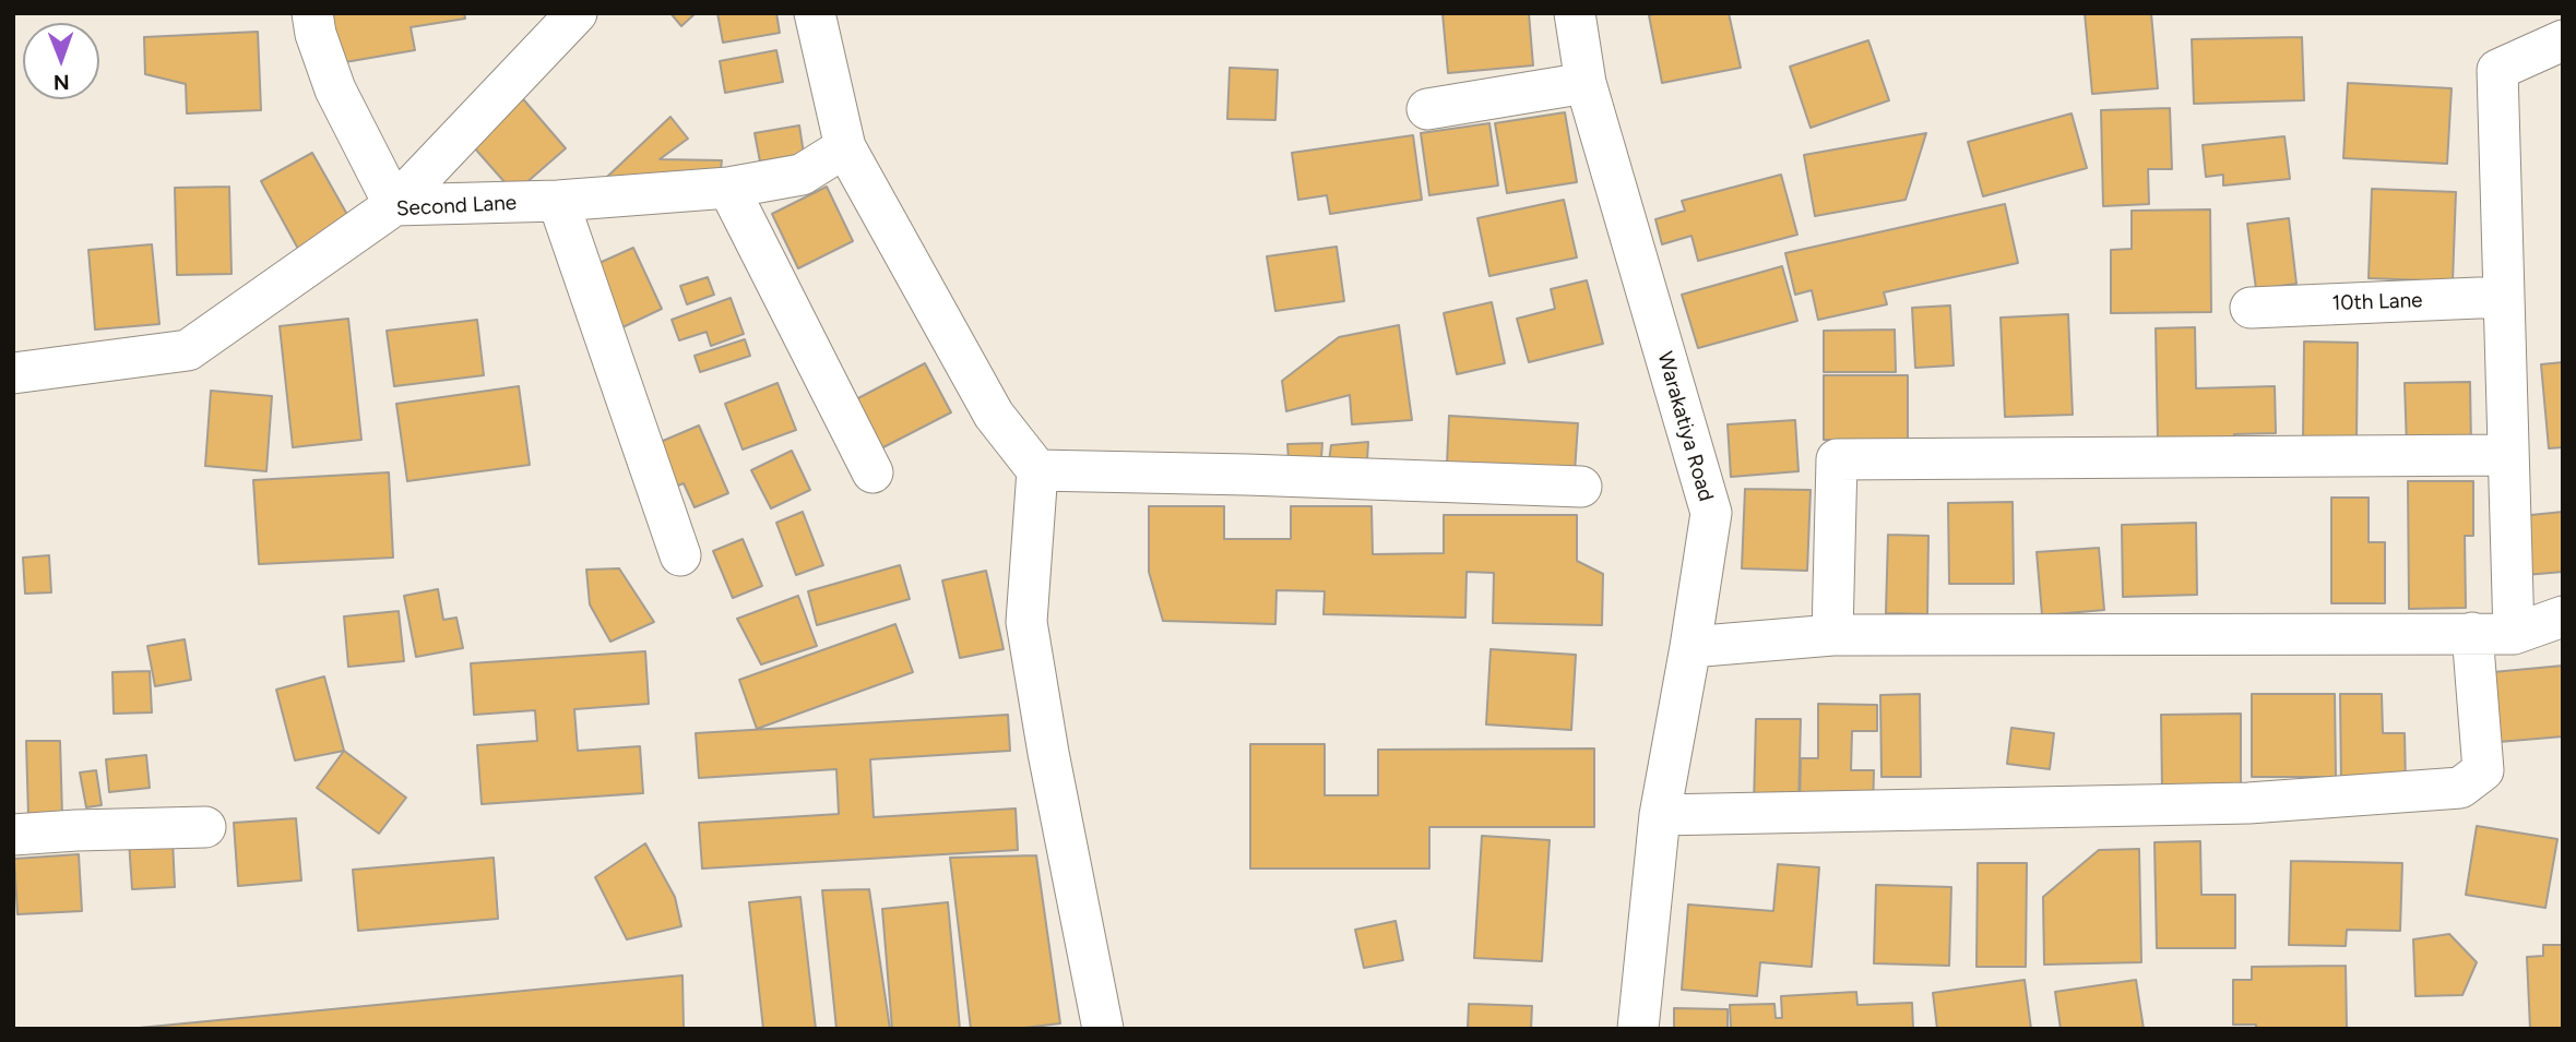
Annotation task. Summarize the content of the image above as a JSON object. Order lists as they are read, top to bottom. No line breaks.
{"streets":{"street":["Second Lane","10th Lane","Warakatiya Road"]},"north":"bottom"}
